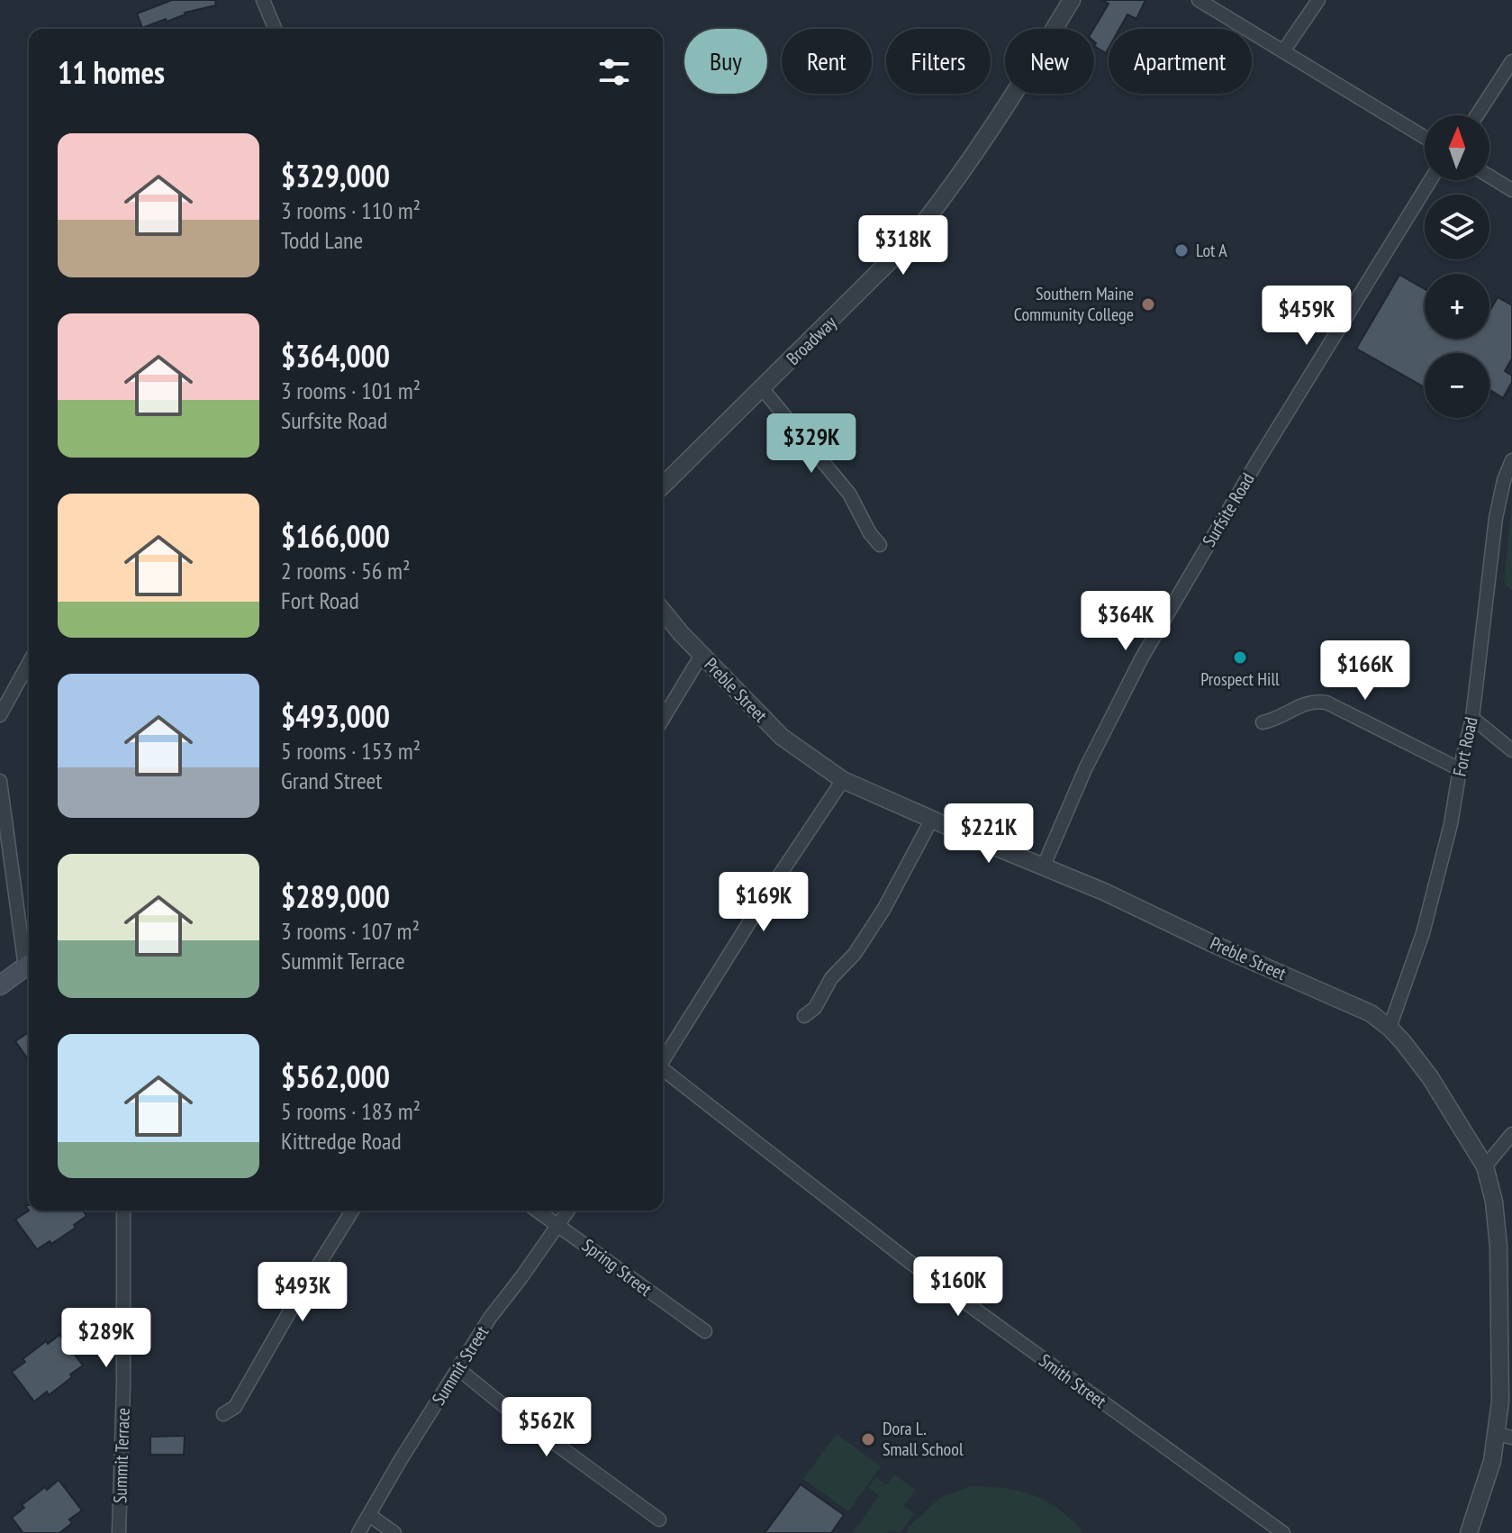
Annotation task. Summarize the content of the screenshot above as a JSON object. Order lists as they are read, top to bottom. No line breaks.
{"streets":{"street":["Broadway","Surfsite Road","Preble Street","Fort Road","Spring Street","Summit Street","Smith Street","Summit Terrace"]},"crossings":[["Surfsite Road","Preble Street"],["Preble Street","Fort Road"],["Spring Street","Summit Street"]],"places":["Lot A","Southern Maine Community College","Prospect Hill","Dora L. Small School"],"north":"top","page":{"chip":["Buy","Rent","Filters","New","Apartment"],"heading":"11 homes","map_buttons":["+","−"],"list":[{"name":"$329,000","note":"3 rooms · 110 m² · Todd Lane"},{"name":"$364,000","note":"3 rooms · 101 m² · Surfsite Road"},{"name":"$166,000","note":"2 rooms · 56 m² · Fort Road"},{"name":"$493,000","note":"5 rooms · 153 m² · Grand Street"},{"name":"$289,000","note":"3 rooms · 107 m² · Summit Terrace"},{"name":"$562,000","note":"5 rooms · 183 m² · Kittredge Road"}],"price":["$318K","$459K","$329K","$364K","$166K","$221K","$169K","$160K","$493K","$289K","$562K"]}}
